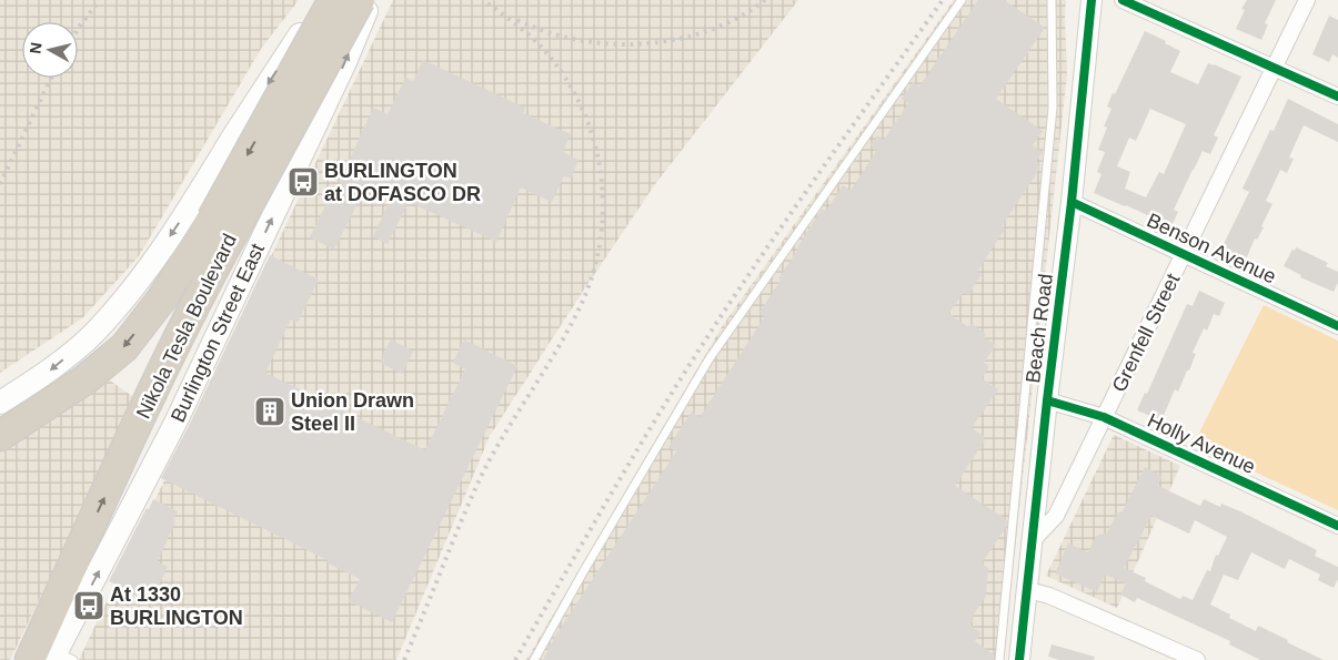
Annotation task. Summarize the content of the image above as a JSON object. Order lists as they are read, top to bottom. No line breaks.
{"streets":{"highway":["Nikola Tesla Boulevard"],"main road":["Burlington Street East"],"street":["Benson Avenue","Beach Road","Grenfell Street","Holly Avenue"]},"crossings":[["Benson Avenue","Beach Road"],["Benson Avenue","Grenfell Street"],["Nikola Tesla Boulevard","Burlington Street East"],["Beach Road","Grenfell Street"],["Beach Road","Holly Avenue"],["Grenfell Street","Holly Avenue"]],"places":{"bus stop":["BURLINGTON at DOFASCO DR","At 1330 BURLINGTON"],"building":["Union Drawn Steel II"]},"north":"left"}
